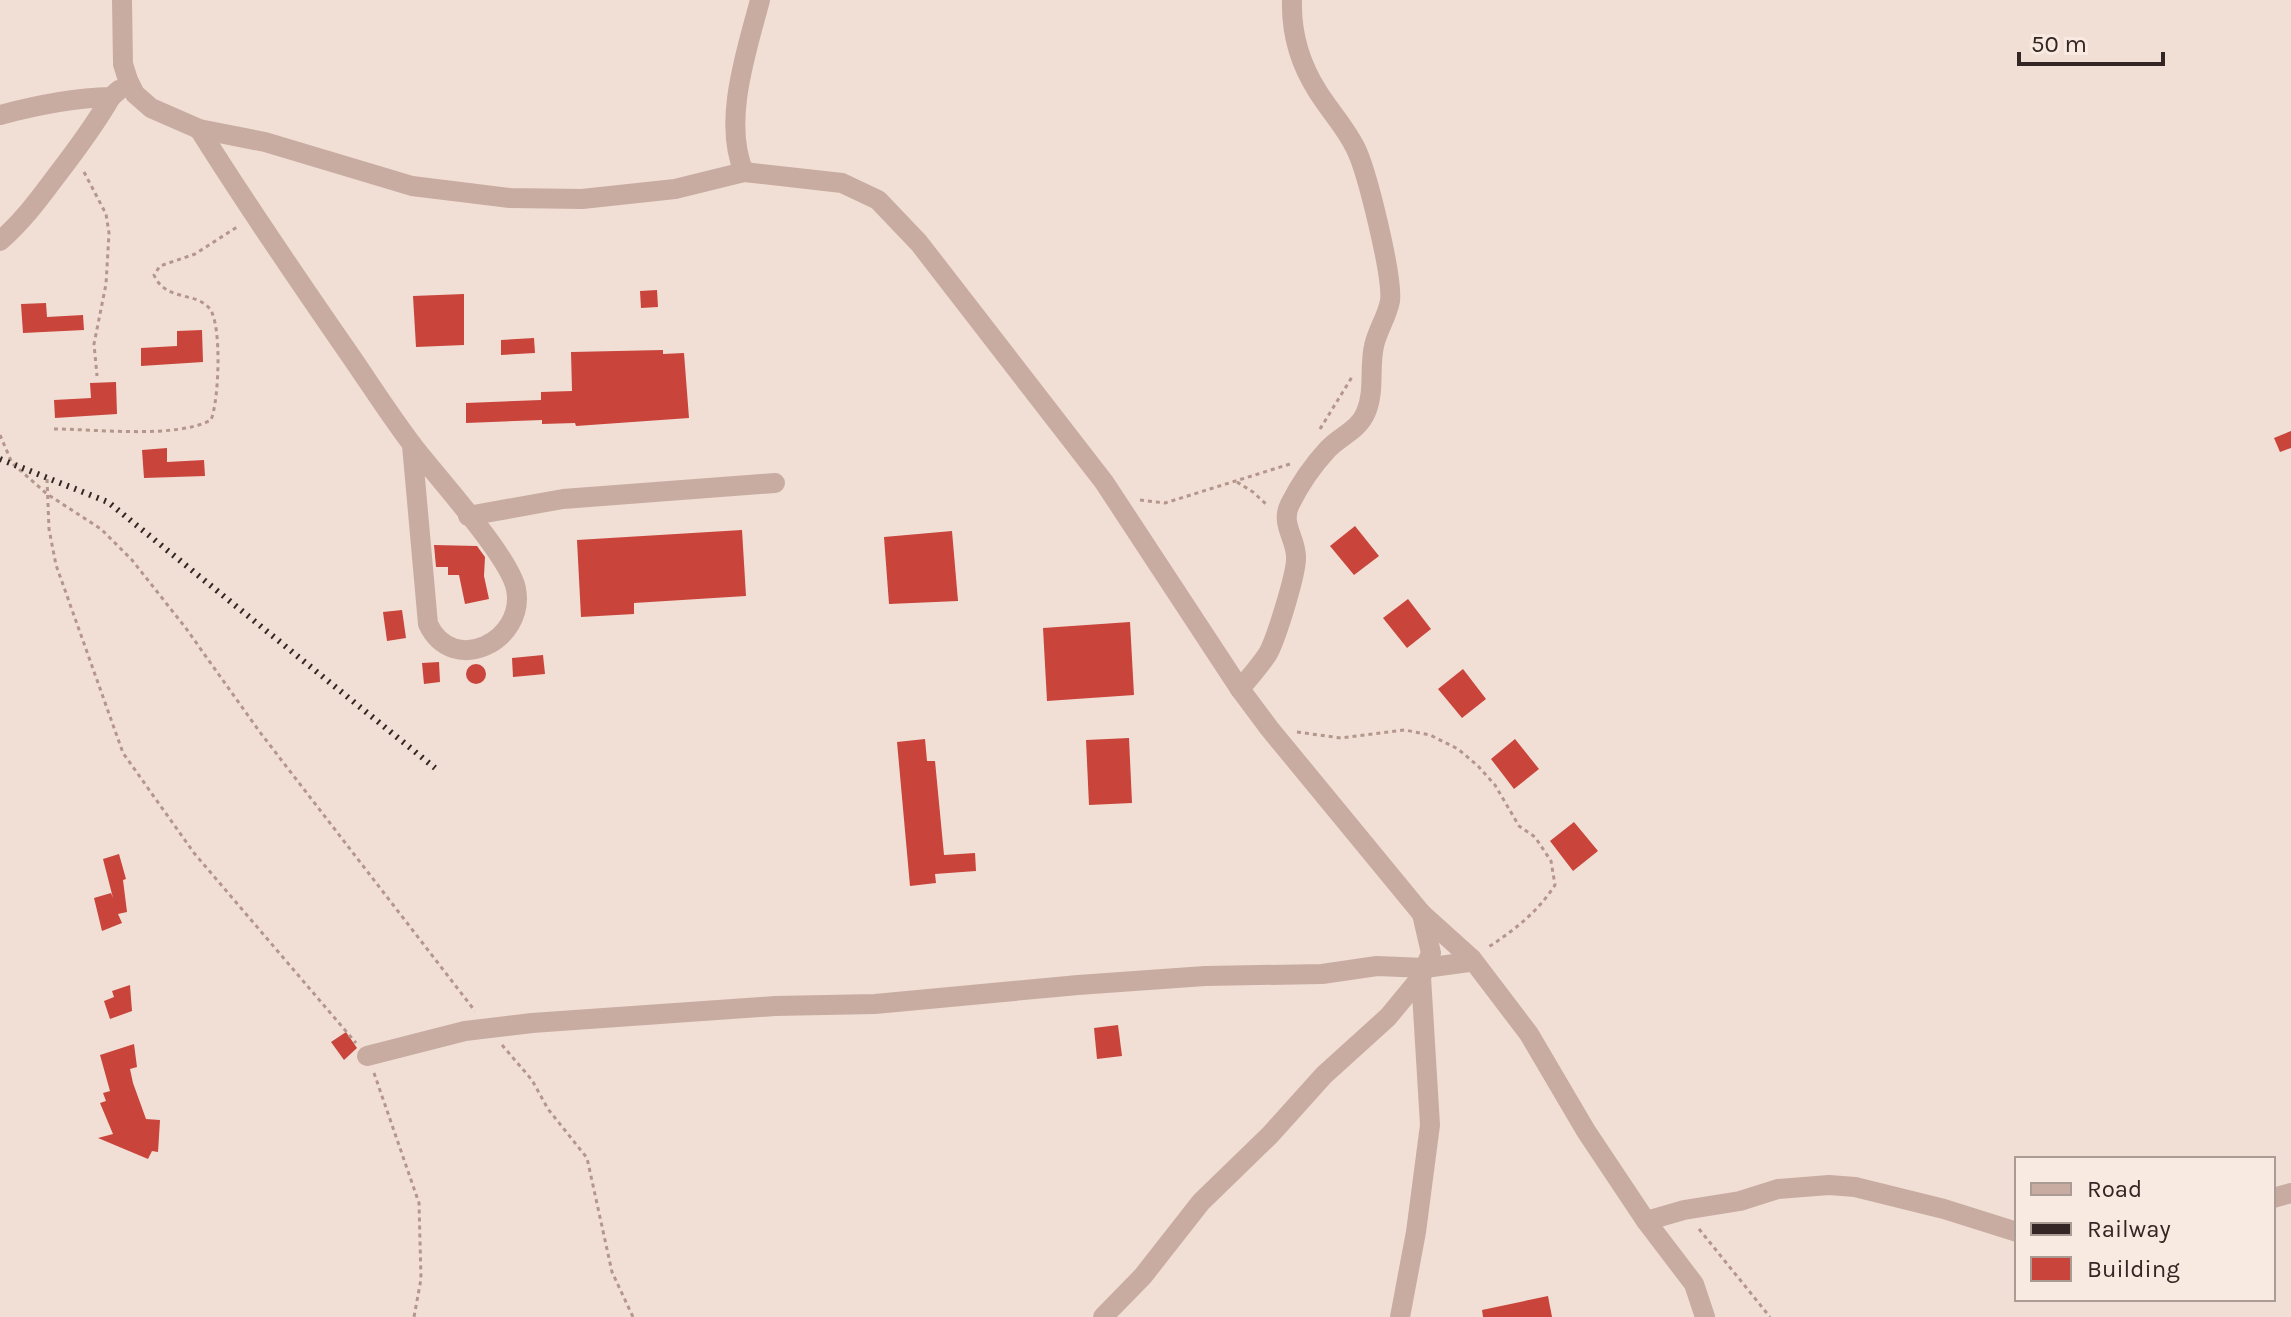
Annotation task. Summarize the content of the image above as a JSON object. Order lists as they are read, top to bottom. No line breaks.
{"legend":["Road","Railway","Building"],"scale_bar":"50 m"}
